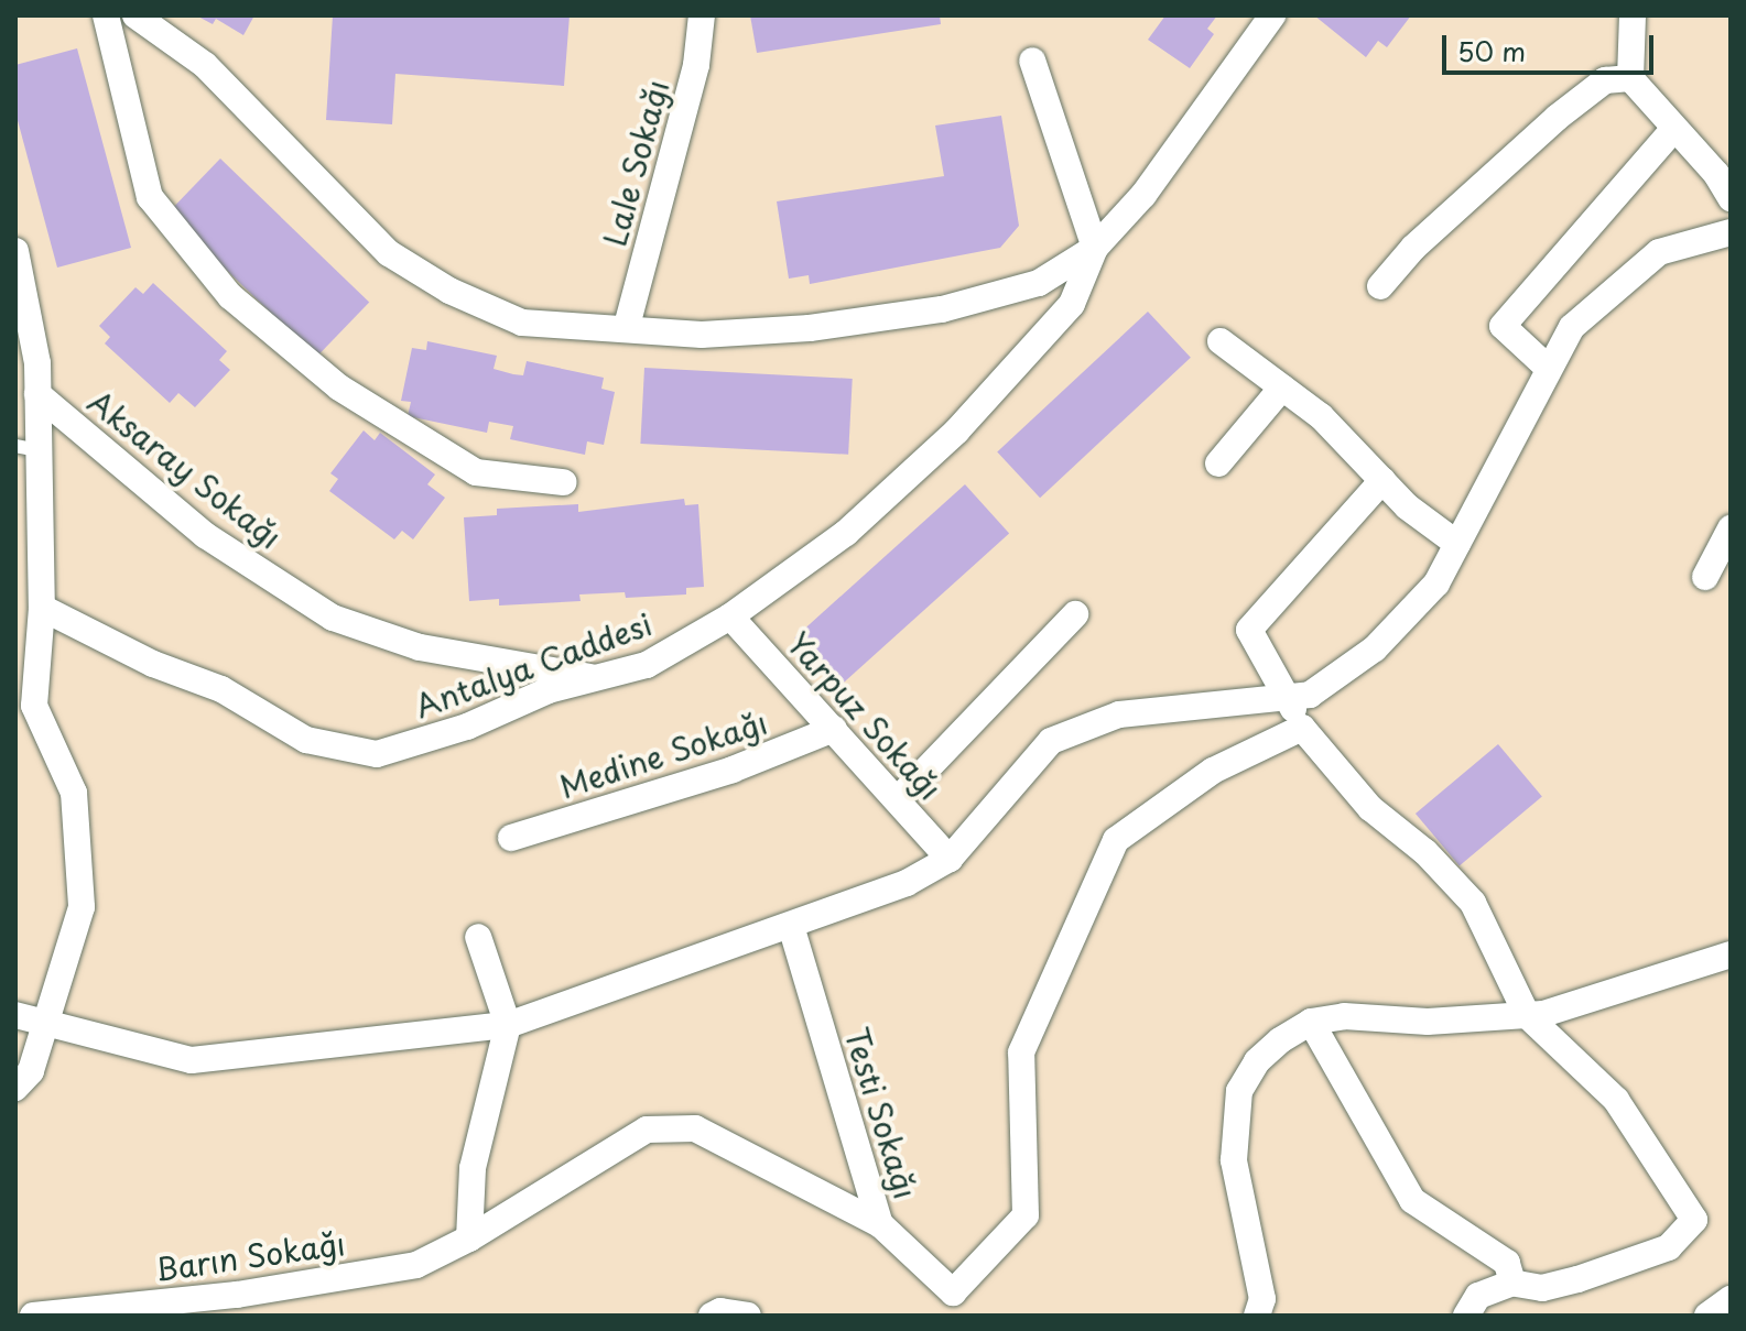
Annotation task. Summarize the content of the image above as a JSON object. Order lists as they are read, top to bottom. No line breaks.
{"streets":{"street":["Lale Sokağı","Aksaray Sokağı","Antalya Caddesi","Yarpuz Sokağı","Medine Sokağı","Testi Sokağı","Barın Sokağı"]},"crossings":[["Aksaray Sokağı","Antalya Caddesi"],["Antalya Caddesi","Yarpuz Sokağı"],["Yarpuz Sokağı","Medine Sokağı"],["Testi Sokağı","Barın Sokağı"]],"scale_bar":"50 m"}
